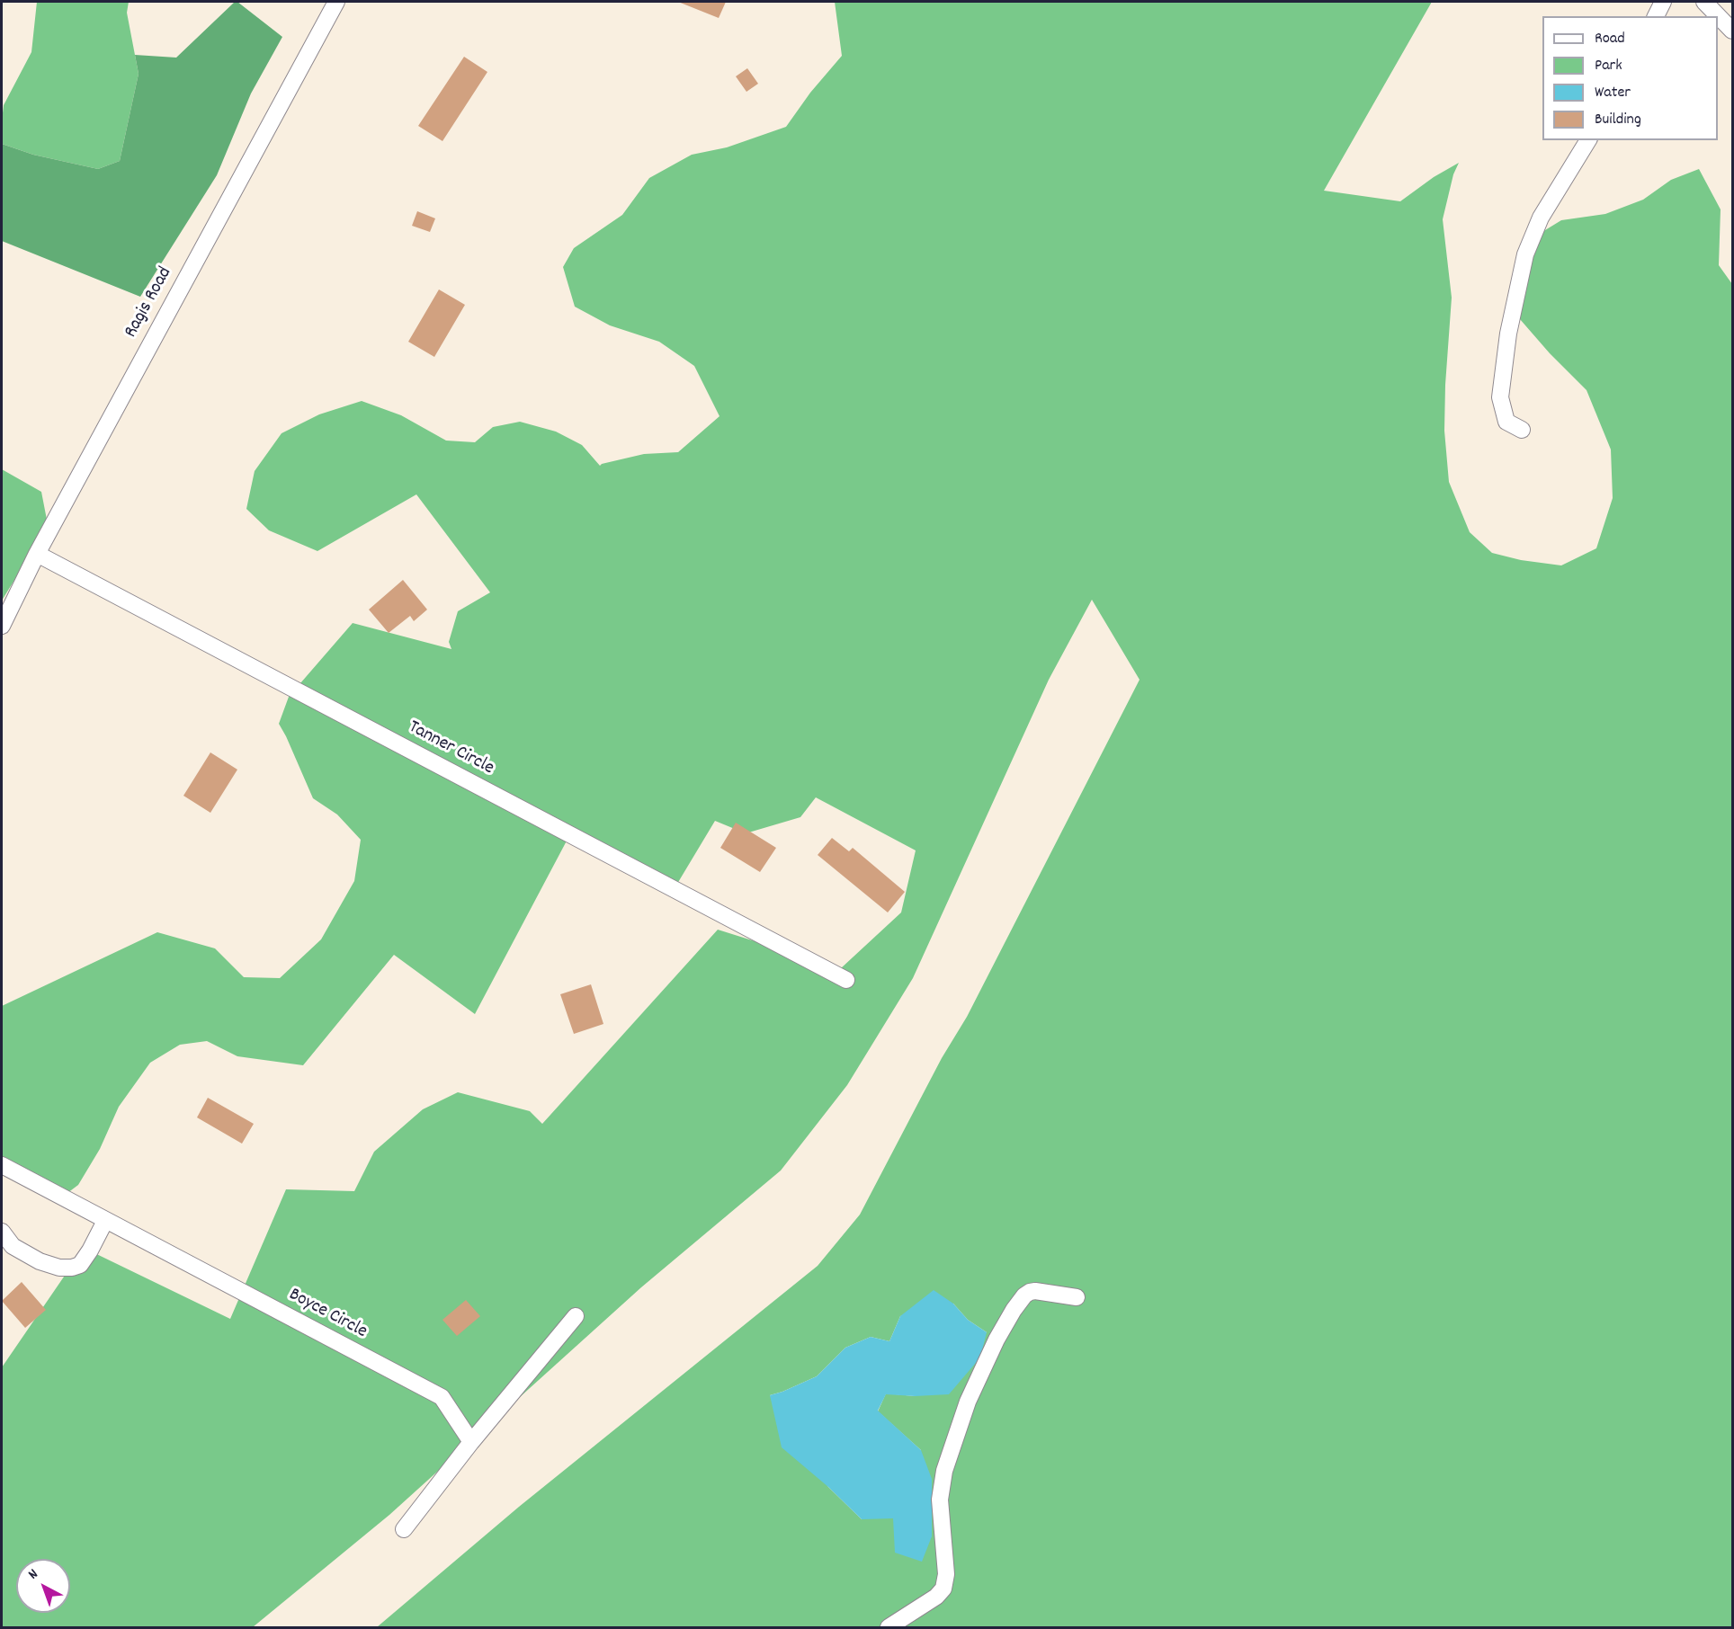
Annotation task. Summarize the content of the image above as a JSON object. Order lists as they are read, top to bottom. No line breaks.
{"streets":{"street":["Ragis Road","Tanner Circle","Boyce Circle"]},"crossings":[["Ragis Road","Tanner Circle"]],"legend":["Road","Park","Water","Building"],"north":"top left"}
